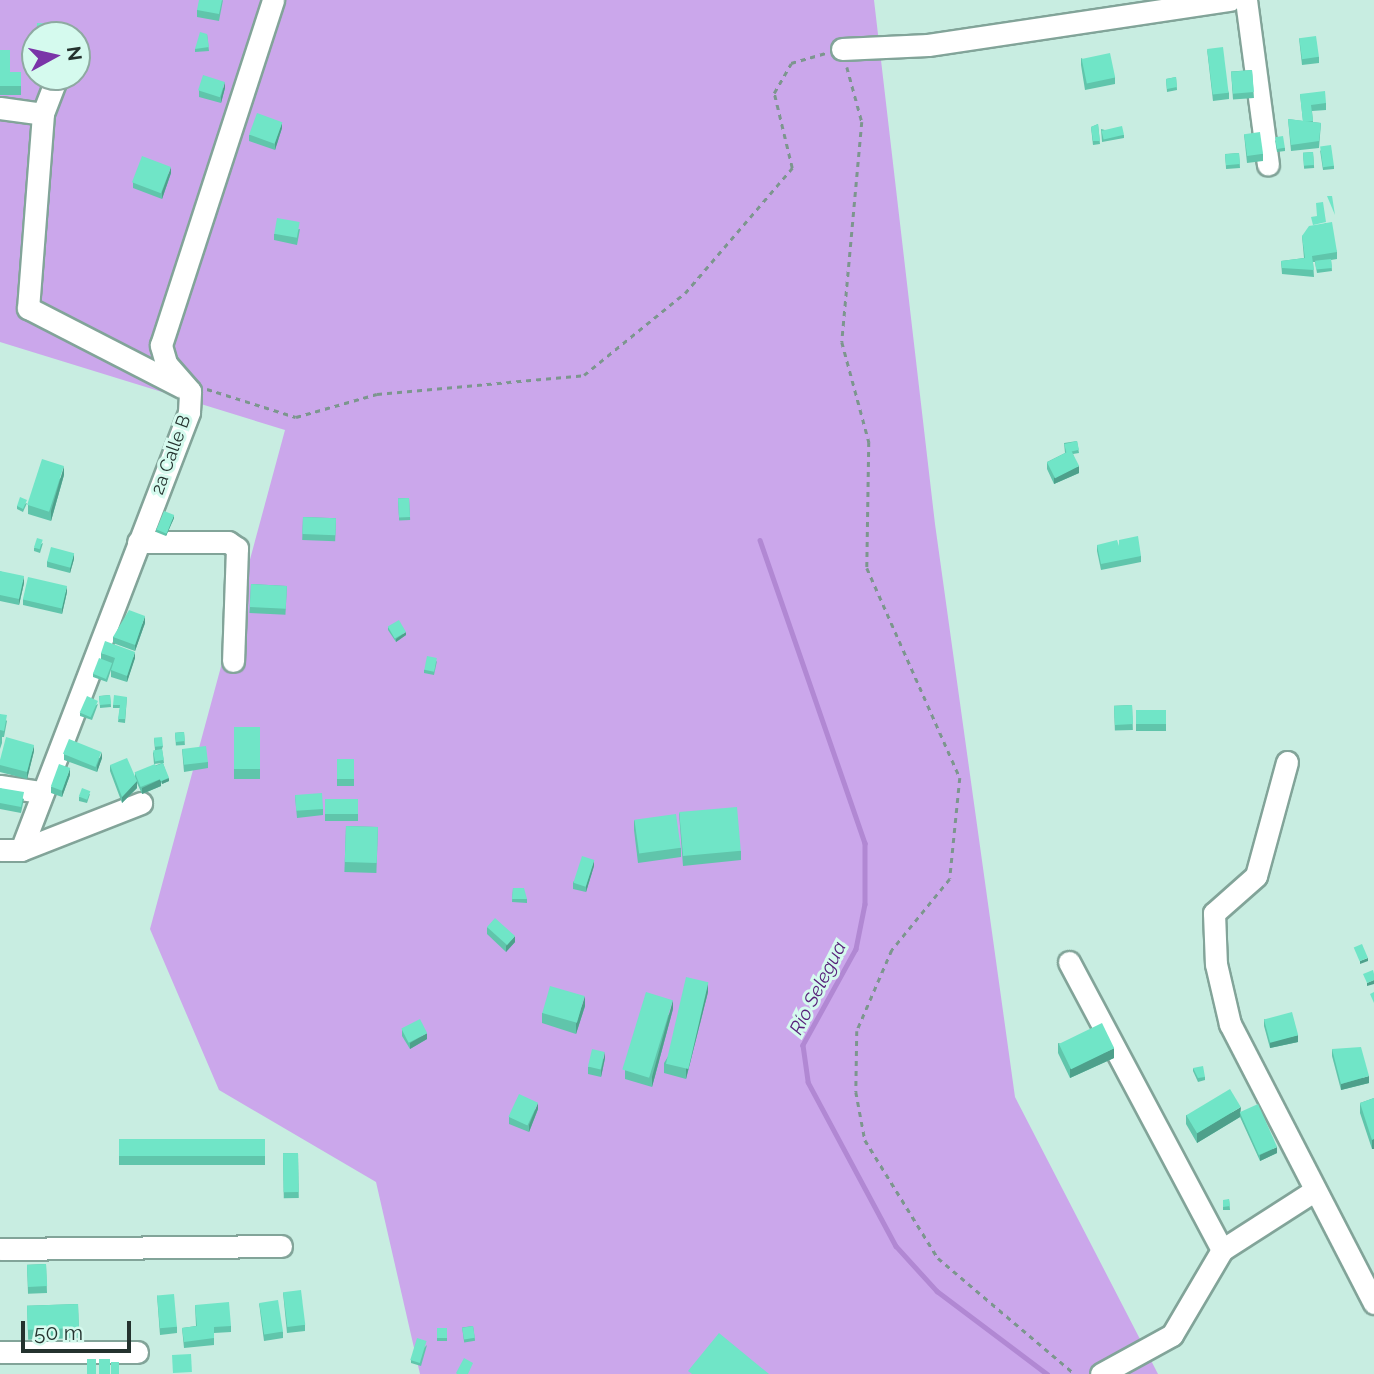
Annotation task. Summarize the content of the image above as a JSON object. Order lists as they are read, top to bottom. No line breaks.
{"streets":{"street":["2a Calle B"]},"water":["Río Selegua"],"scale_bar":"50 m","north":"right"}
